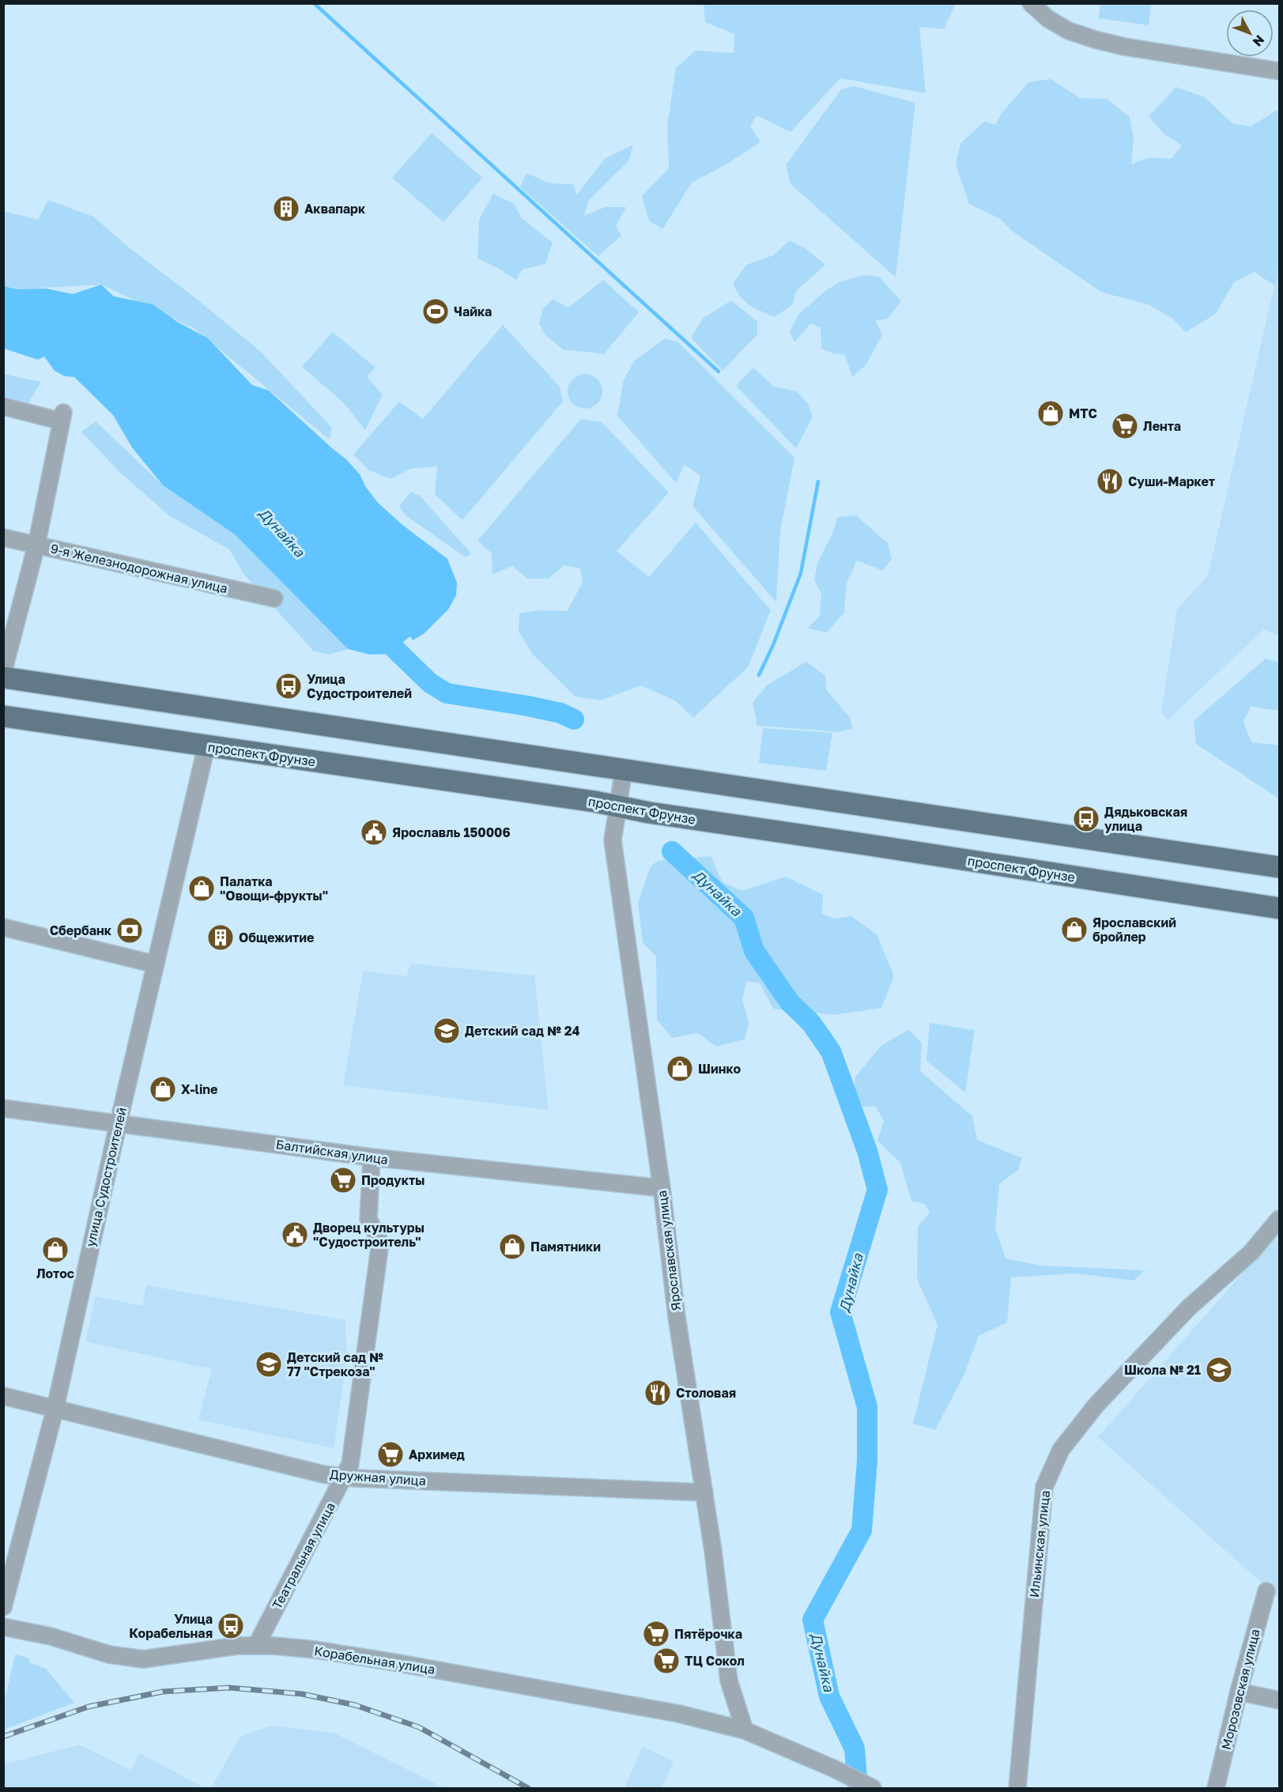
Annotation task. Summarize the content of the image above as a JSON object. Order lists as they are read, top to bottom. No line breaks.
{"streets":{"main road":["проспект Фрунзе"],"street":["9-я Железнодорожная улица","Балтийская улица","улица Судостроителей","Ярославская улица","Дружная улица","Ильинская улица","Театральная улица","Корабельная улица","Морозовская улица"]},"crossings":[["проспект Фрунзе","улица Судостроителей"],["проспект Фрунзе","Ярославская улица"],["Балтийская улица","улица Судостроителей"],["Балтийская улица","Ярославская улица"],["Балтийская улица","Театральная улица"],["улица Судостроителей","Дружная улица"],["Ярославская улица","Дружная улица"],["Ярославская улица","Корабельная улица"],["Дружная улица","Театральная улица"],["Театральная улица","Корабельная улица"]],"water":["Дунайка"],"places":{"building":["Аквапарк","Общежитие"],"sports":["Чайка"],"shop":["МТС","Палатка \"Овощи-фрукты\"","Ярославский бройлер","Шинко","X-line","Памятники","Лотос"],"supermarket":["Лента","Продукты","Архимед","Пятёрочка","ТЦ Сокол"],"restaurant":["Суши-Маркет","Столовая"],"bus stop":["Улица Судостроителей","Дядьковская улица","Улица Корабельная"],"public building":["Ярославль 150006","Дворец культуры \"Судостроитель\""],"bank":["Сбербанк"],"school or university":["Детский сад № 24","Детский сад № 77 \"Стрекоза\"","Школа № 21"]},"north":"bottom right"}
